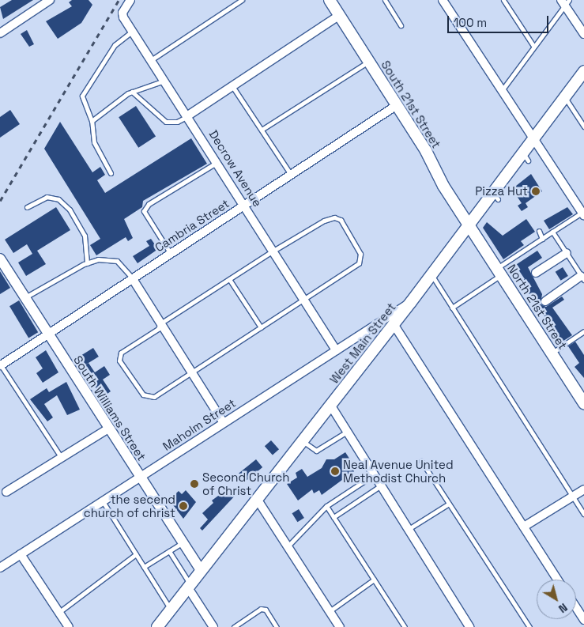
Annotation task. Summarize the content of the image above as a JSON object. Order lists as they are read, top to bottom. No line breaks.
{"streets":{"main road":["South 21st Street","North 21st Street","West Main Street"],"street":["Decrow Avenue","Cambria Street","South Williams Street","Maholm Street"]},"crossings":[["South 21st Street","Cambria Street"],["South 21st Street","North 21st Street"],["South 21st Street","West Main Street"],["Decrow Avenue","Cambria Street"],["Decrow Avenue","Maholm Street"],["Cambria Street","South Williams Street"],["North 21st Street","West Main Street"],["West Main Street","South Williams Street"],["West Main Street","Maholm Street"],["South Williams Street","Maholm Street"]],"places":["Pizza Hut","Neal Avenue United Methodist Church","Second Church of Christ","the secend church of christ"],"scale_bar":"100 m","north":"bottom right"}
